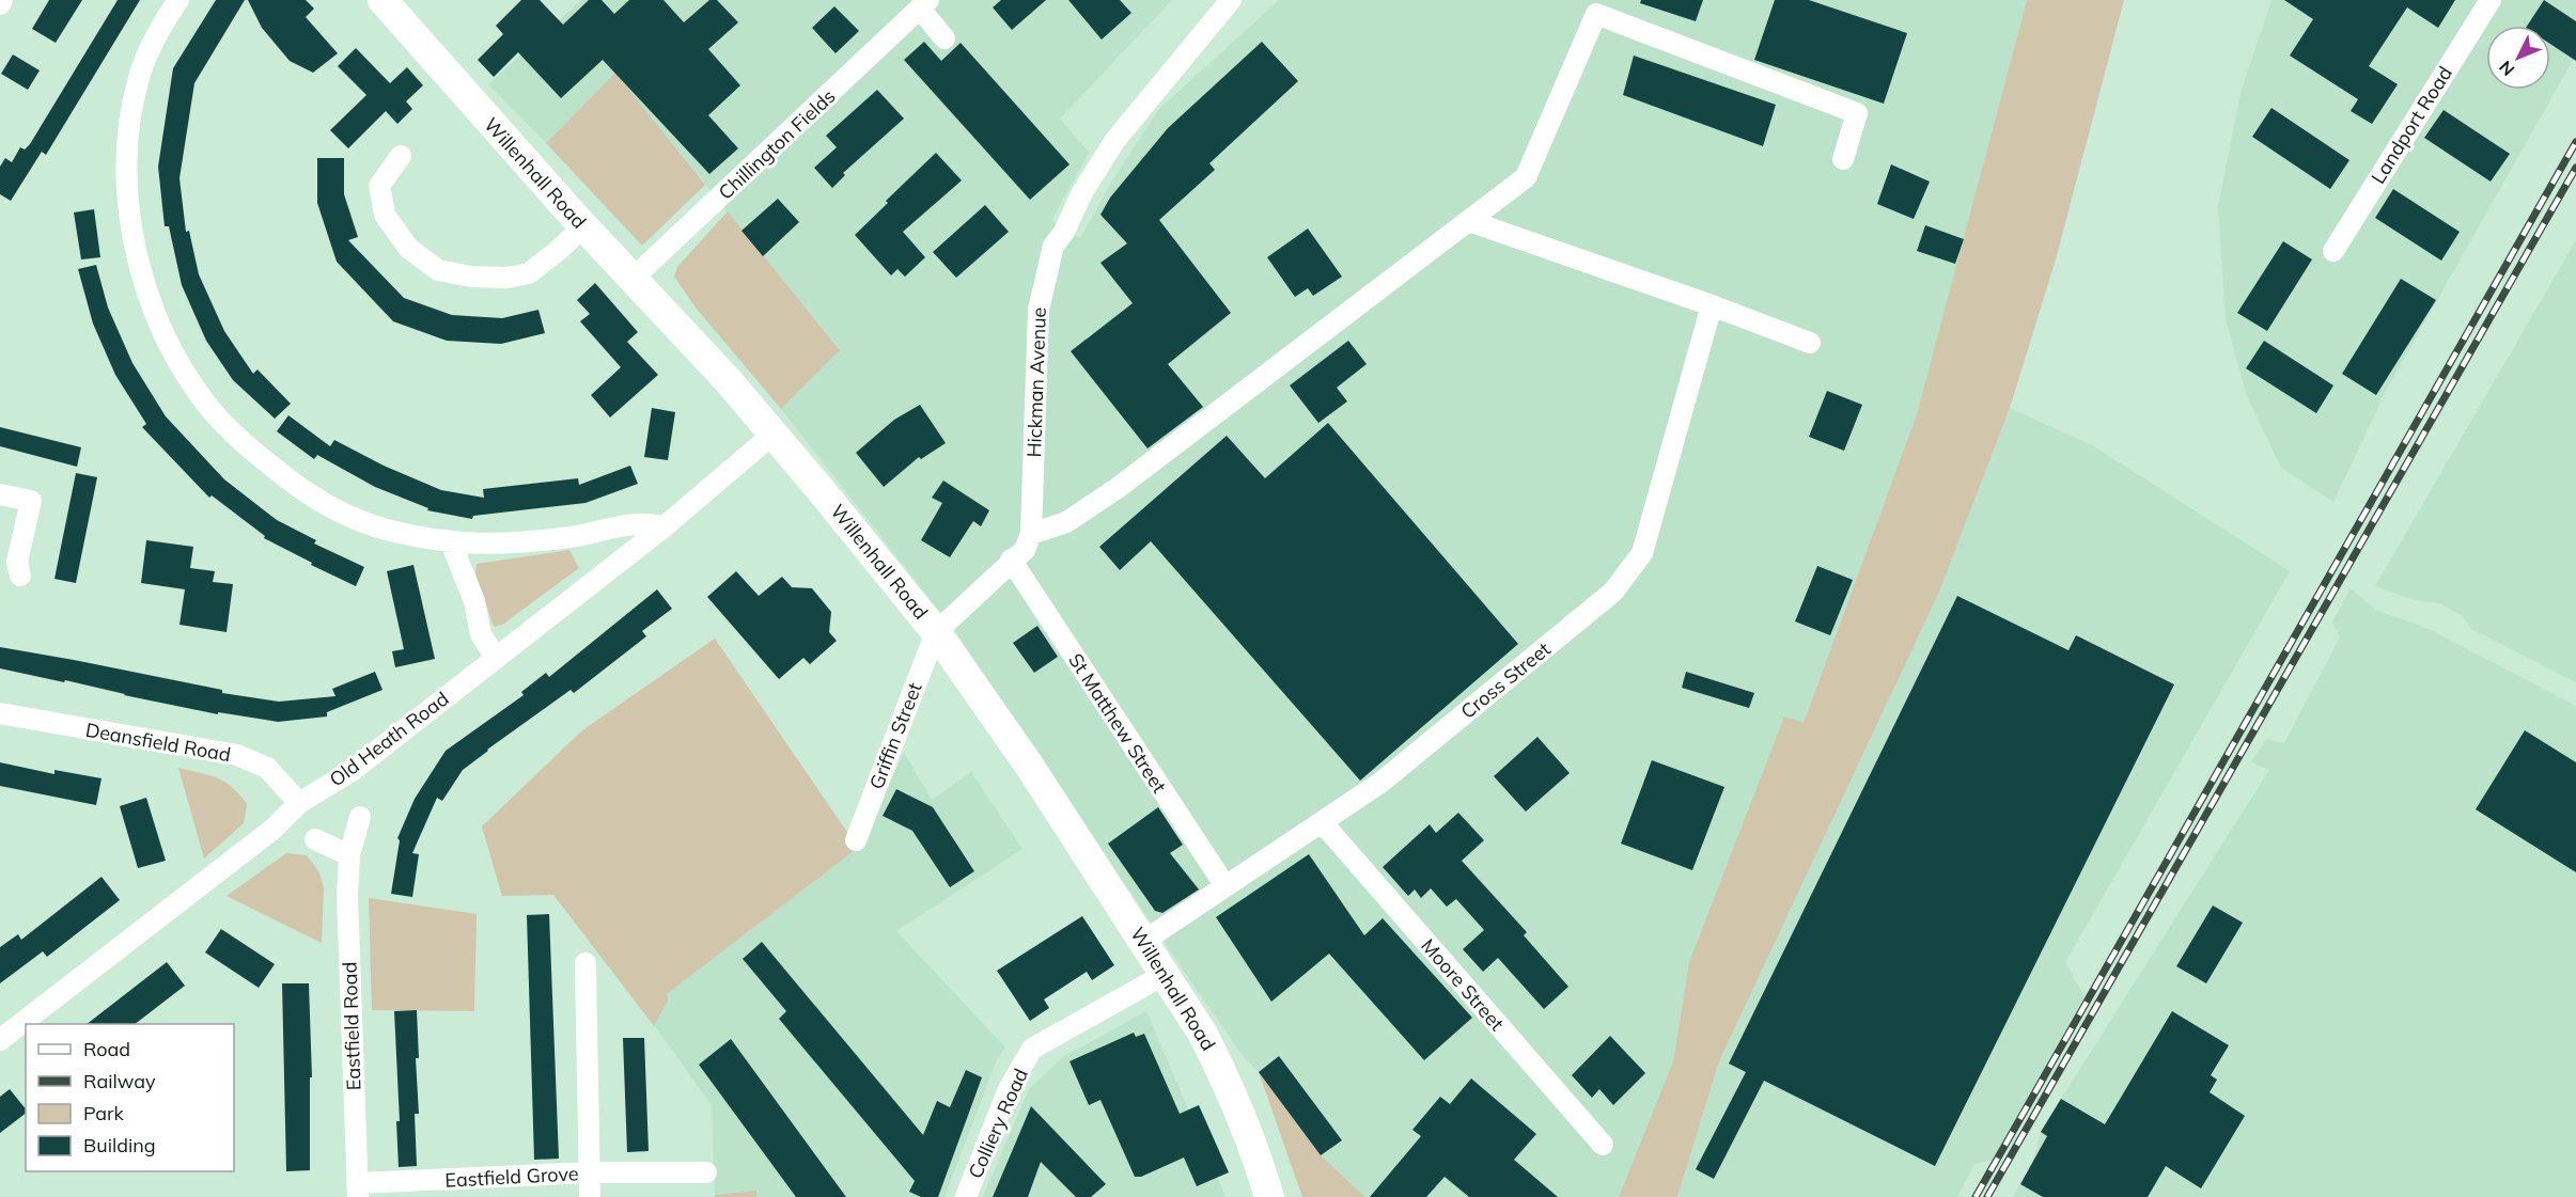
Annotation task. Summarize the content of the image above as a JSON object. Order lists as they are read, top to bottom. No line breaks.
{"streets":{"highway":["Willenhall Road"],"street":["Landport Road","Chillington Fields","Hickman Avenue","Cross Street","St Matthew Street","Griffin Street","Old Heath Road","Deansfield Road","Moore Street","Eastfield Road","Colliery Road","Eastfield Grove"]},"crossings":[["Chillington Fields","Willenhall Road"],["Willenhall Road","Cross Street"],["Willenhall Road","Griffin Street"],["Willenhall Road","Old Heath Road"],["Willenhall Road","Colliery Road"],["Cross Street","St Matthew Street"],["Cross Street","Moore Street"],["Old Heath Road","Deansfield Road"],["Eastfield Road","Eastfield Grove"]],"legend":["Road","Railway","Park","Building"],"north":"bottom left"}
